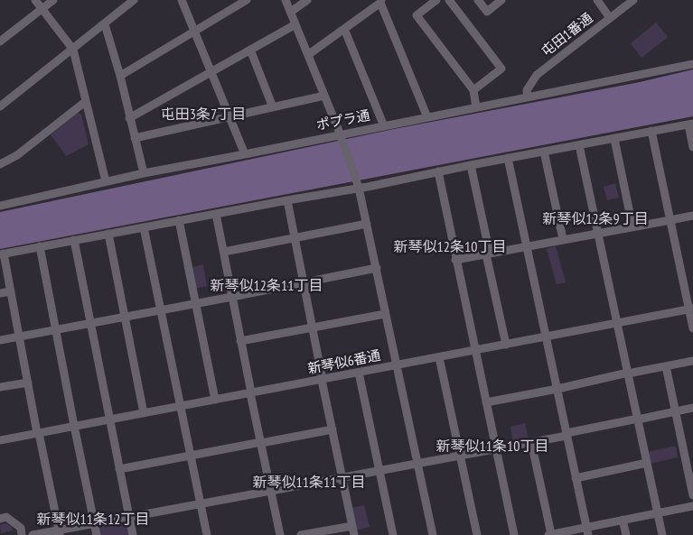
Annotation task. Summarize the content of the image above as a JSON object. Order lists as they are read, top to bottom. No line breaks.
{"streets":{"street":["屯田1番通","ポプラ通","新琴似6番通"]},"crossings":[["屯田1番通","ポプラ通"]],"districts":["屯田3条7丁目","新琴似12条9丁目","新琴似12条10丁目","新琴似12条11丁目","新琴似11条10丁目","新琴似11条11丁目","新琴似11条12丁目"]}
